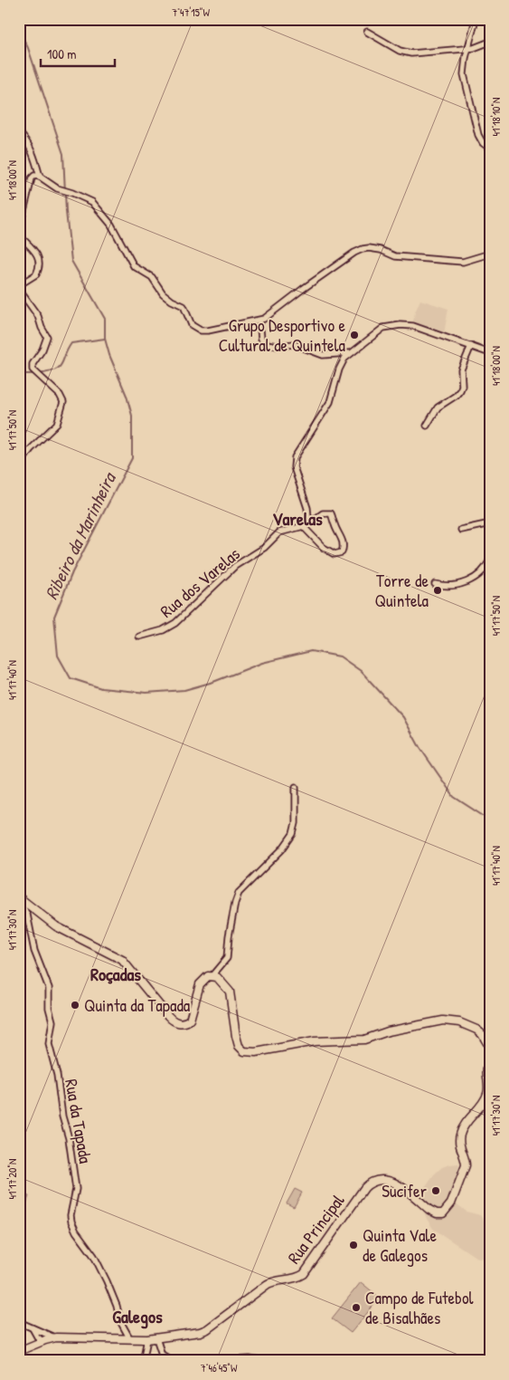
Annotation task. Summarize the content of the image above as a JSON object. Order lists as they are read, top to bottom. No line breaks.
{"streets":{"street":["Rua dos Varelas","Rua da Tapada","Rua Principal"]},"crossings":[["Rua da Tapada","Rua Principal"]],"districts":["Varelas","Roçadas","Galegos"],"water":["Ribeiro da Marinheira"],"places":["Grupo Desportivo e Cultural de Quintela","Torre de Quintela","Quinta da Tapada","Sucifer","Quinta Vale de Galegos","Campo de Futebol de Bisalhães"],"scale_bar":"100 m","coordinates":["7°47'15\"W","41°18'10\"N","41°18'00\"N","41°17'50\"N","41°17'40\"N","41°17'30\"N","41°17'20\"N","7°46'45\"W"]}
